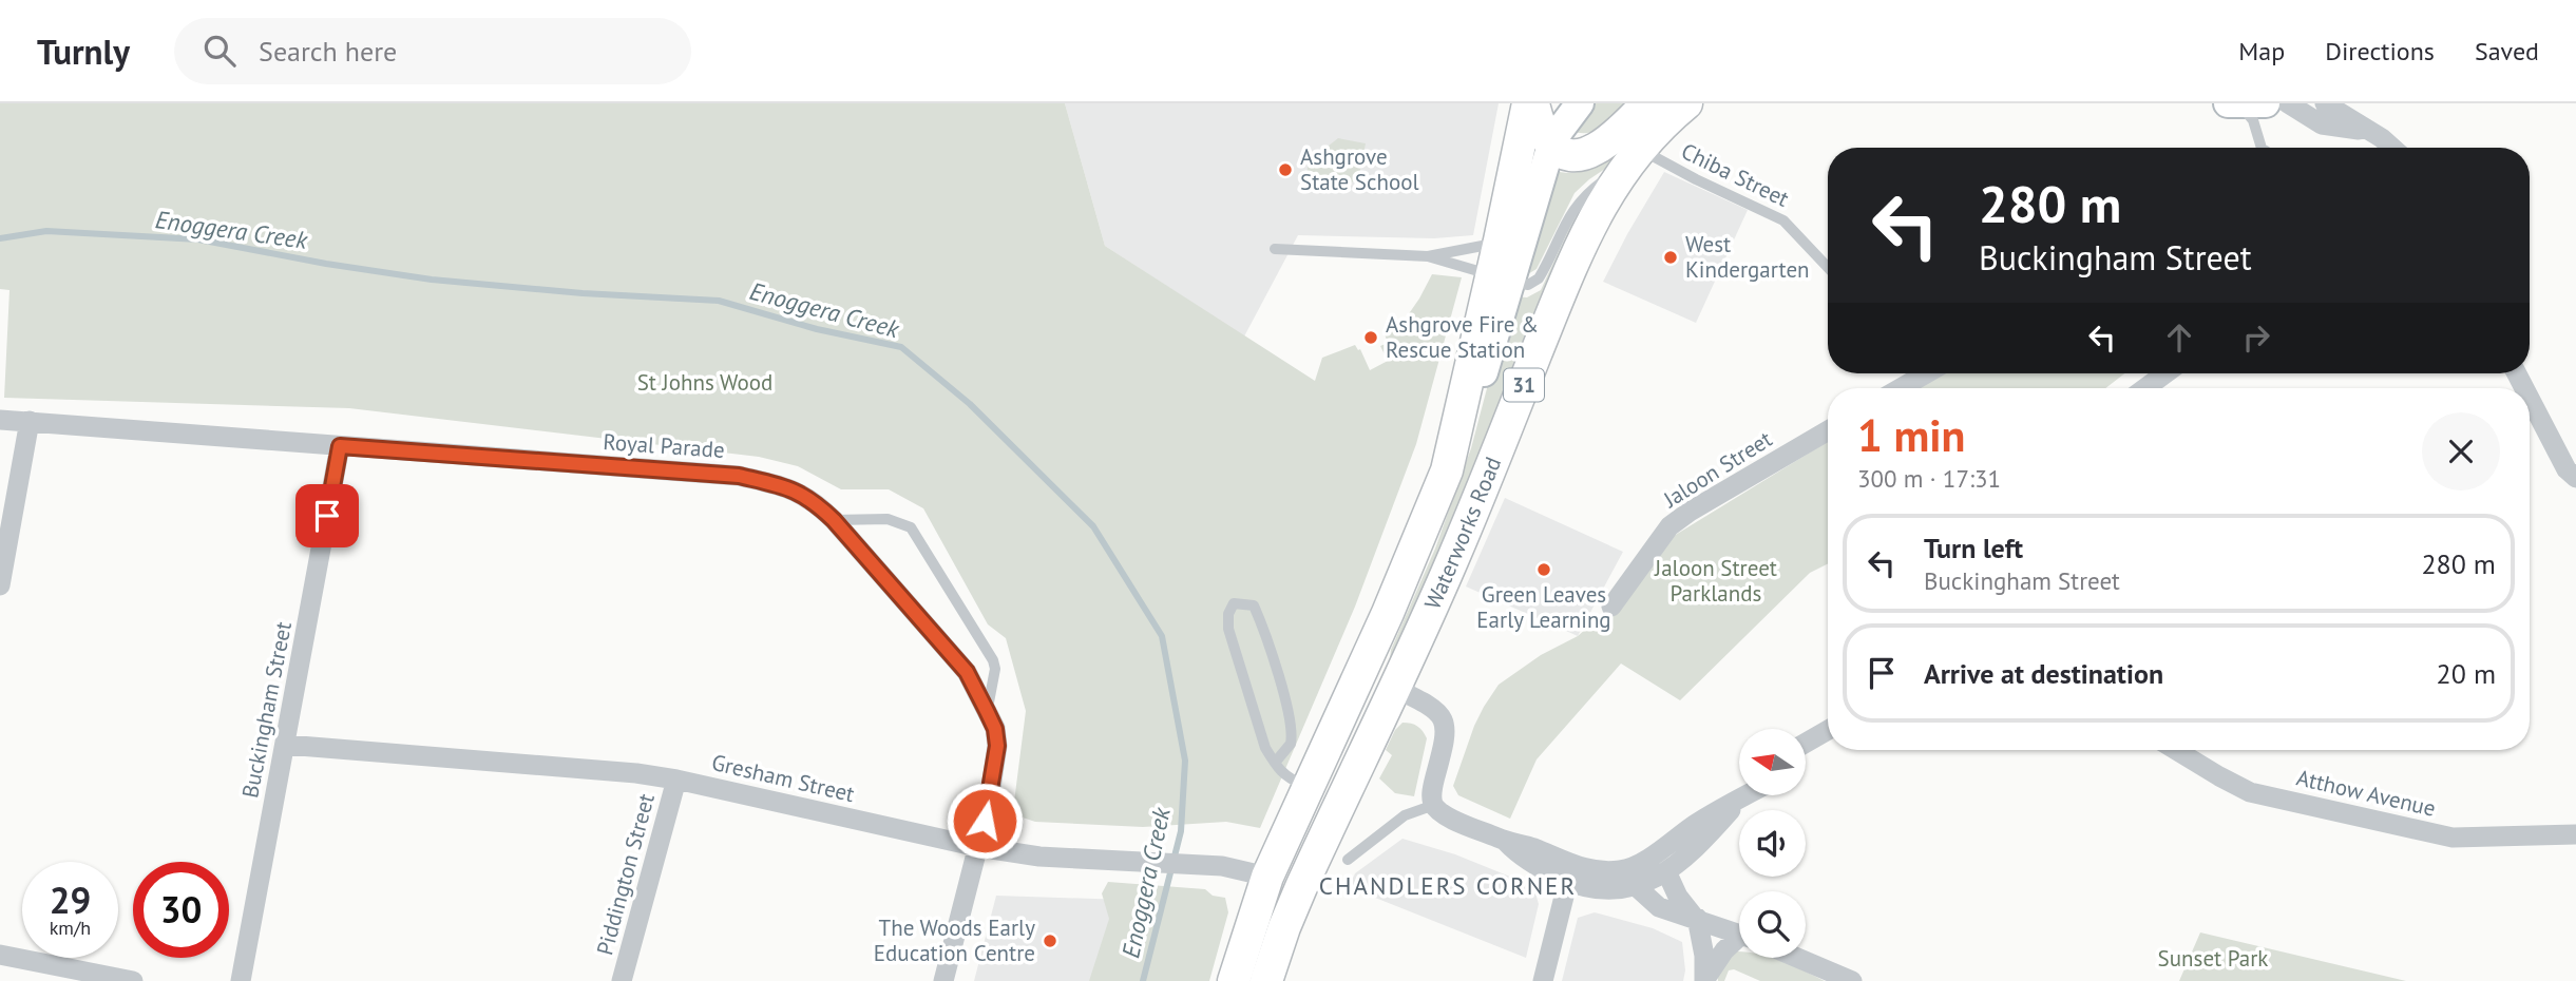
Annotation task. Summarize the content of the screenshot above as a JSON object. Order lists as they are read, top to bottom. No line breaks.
{"streets":{"main road":["31","Waterworks Road"],"street":["Royal Parade","Jaloon Street","Buckingham Street","Gresham Street","Atthow Avenue","Piddington Street"],"lane":["Chiba Street"]},"crossings":[["Chiba Street","Waterworks Road"],["Royal Parade","Buckingham Street"],["Royal Parade","Gresham Street"],["Waterworks Road","Gresham Street"],["Buckingham Street","Gresham Street"],["Gresham Street","Piddington Street"]],"districts":["CHANDLERS CORNER"],"water":["Enoggera Creek"],"parks":["St Johns Wood","Jaloon Street Parklands","Sunset Park"],"places":["Ashgrove State School","West Kindergarten","Ashgrove Fire & Rescue Station","Green Leaves Early Learning","The Woods Early Education Centre"],"north":"left","page":{"header":"Turnly","search":"Search here","nav":["Map","Directions","Saved"],"turn":["280 m","Buckingham Street"],"heading":["1 min","300 m · 17:31"],"list":[{"name":"Turn left","note":"Buckingham Street","value":"280 m"},{"name":"Arrive at destination","value":"20 m"}],"speed":"29 km/h","limit":"30"}}
